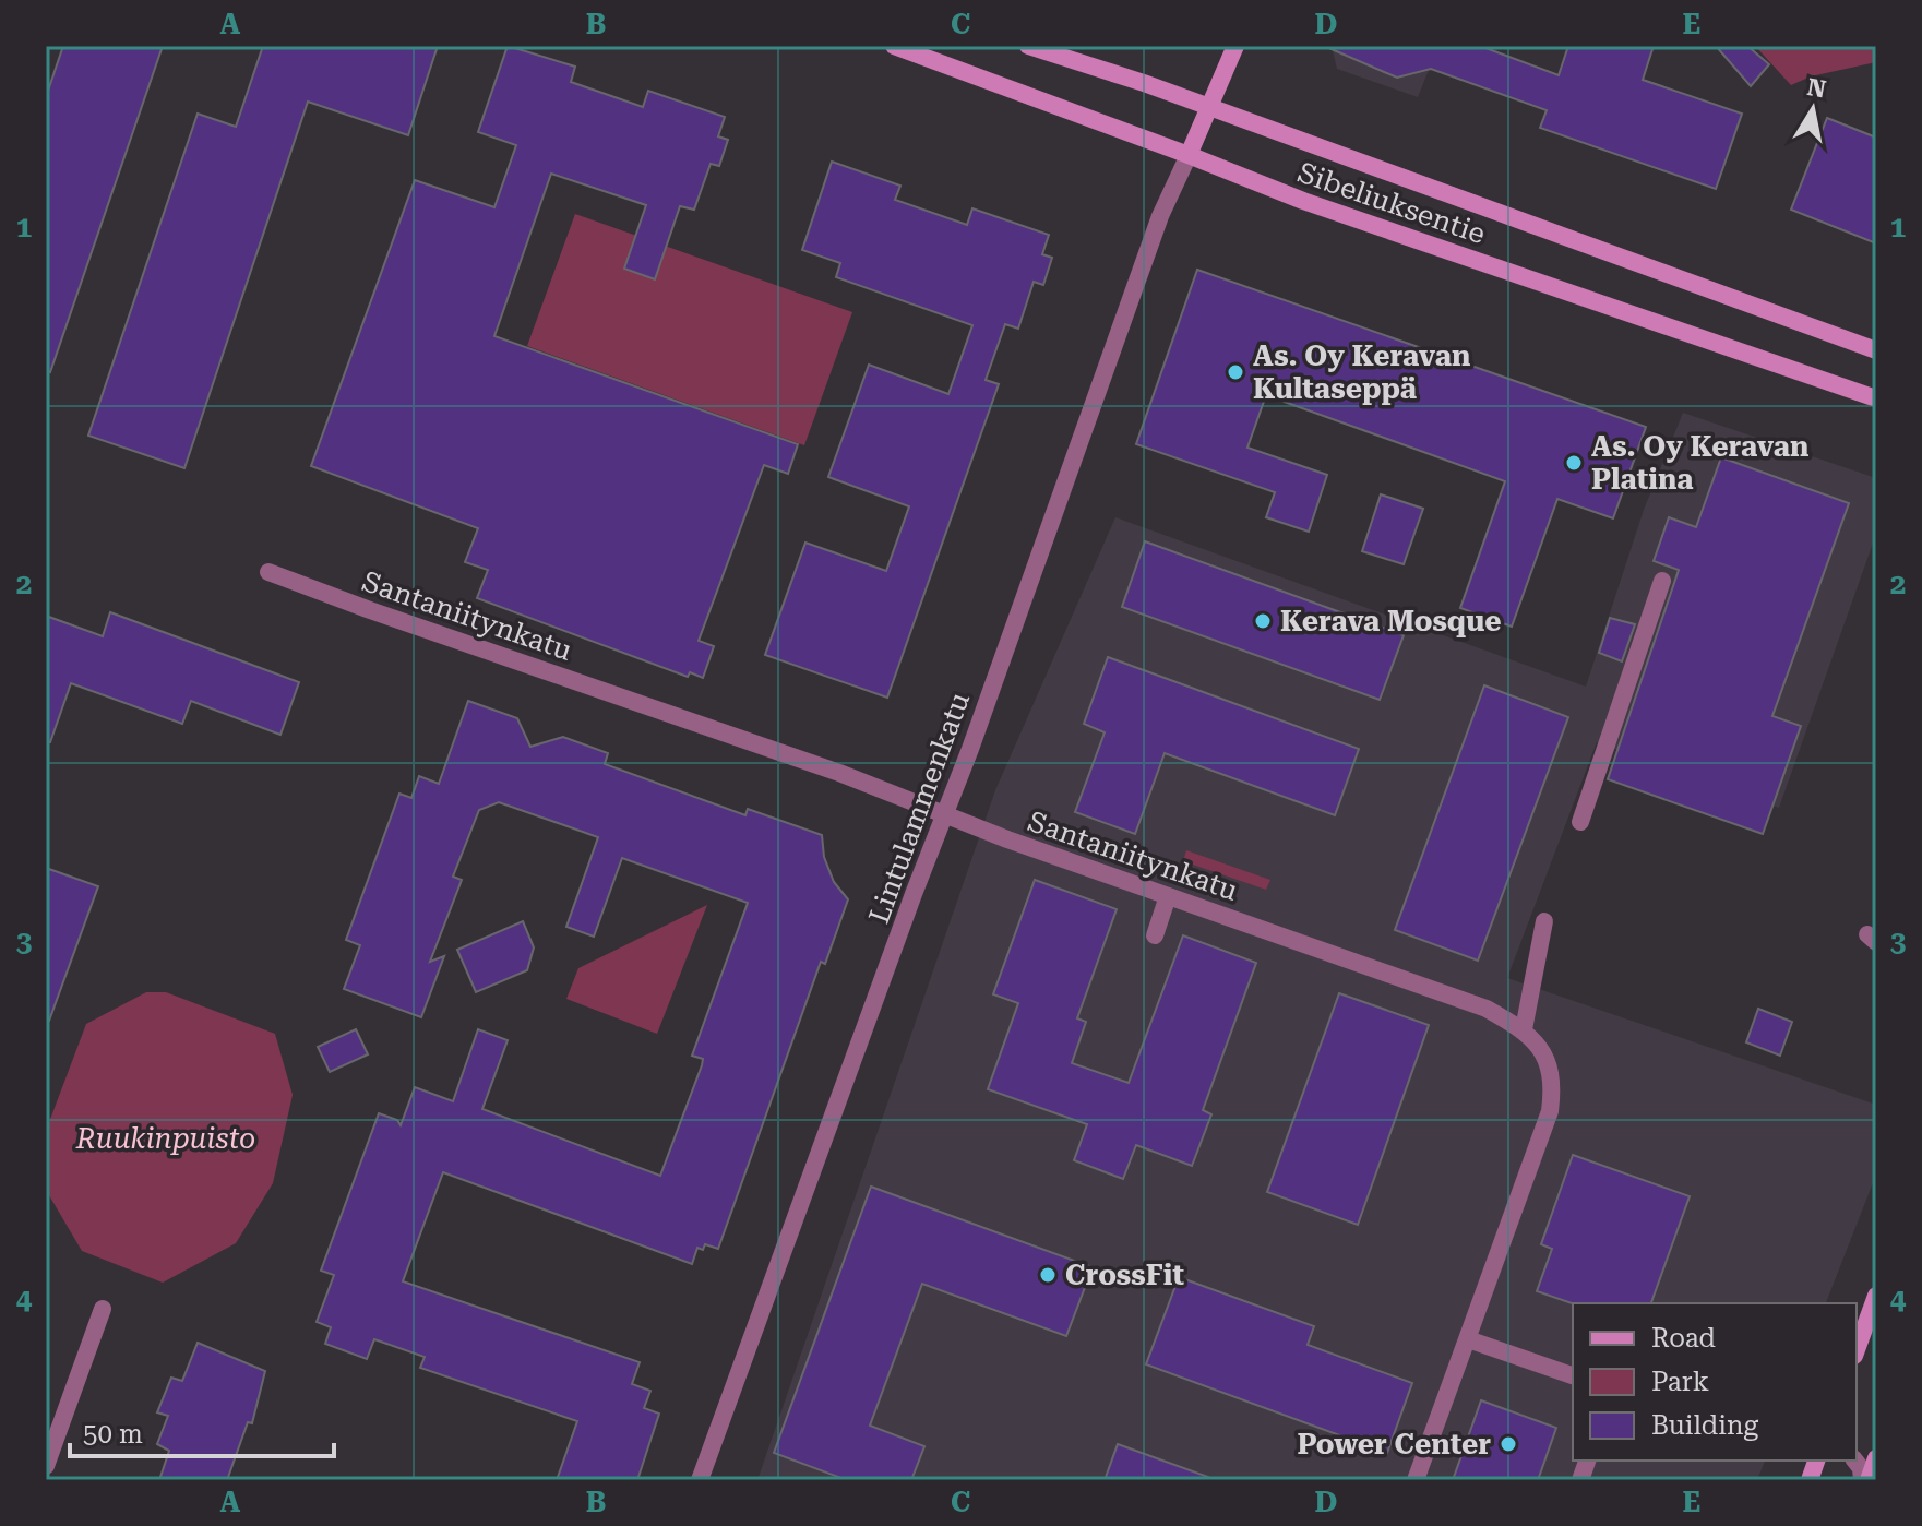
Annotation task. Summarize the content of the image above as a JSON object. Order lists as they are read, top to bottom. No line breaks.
{"streets":{"main road":["Sibeliuksentie"],"street":["Santaniitynkatu","Lintulammenkatu"]},"crossings":[["Sibeliuksentie","Lintulammenkatu"],["Santaniitynkatu","Lintulammenkatu"]],"parks":["Ruukinpuisto"],"places":["As. Oy Keravan Kultaseppä","As. Oy Keravan Platina","Kerava Mosque","CrossFit","Power Center"],"legend":["Road","Park","Building"],"scale_bar":"50 m","north":"top","grid":{"columns":["A","B","C","D","E"],"rows":["1","2","3","4"]}}
